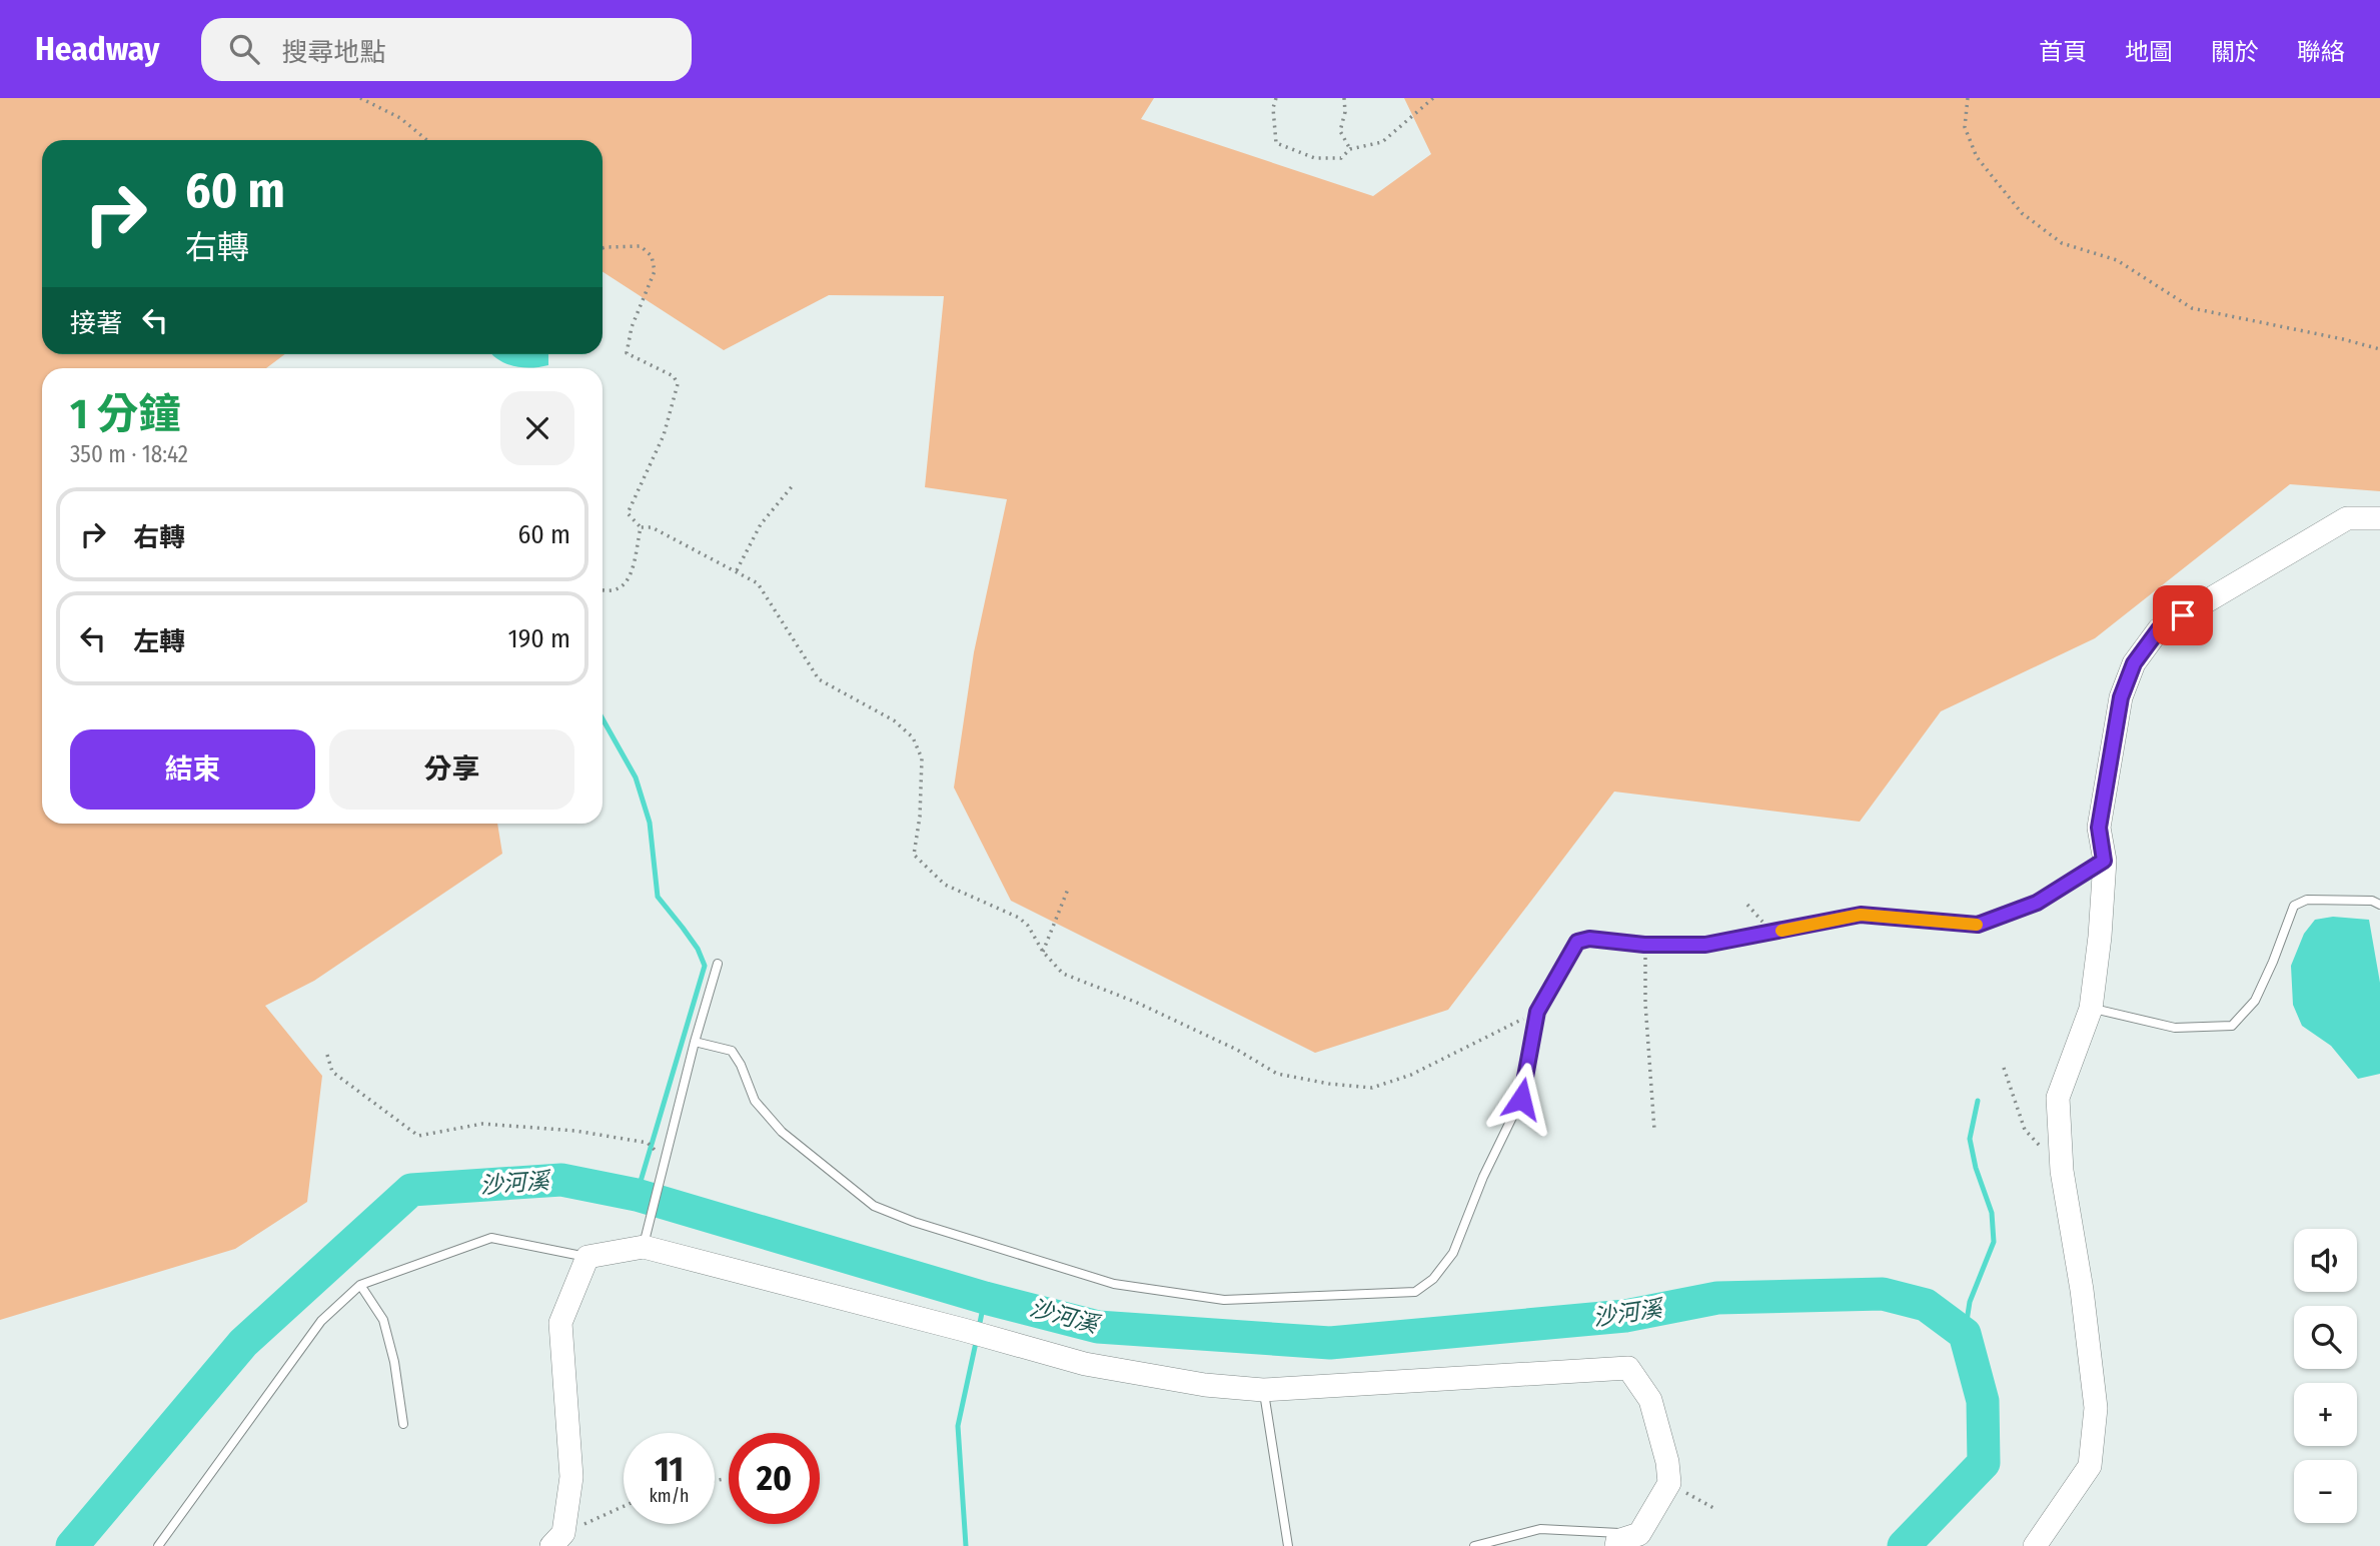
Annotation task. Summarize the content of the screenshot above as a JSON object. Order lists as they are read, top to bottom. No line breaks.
{"water":["沙河溪"],"page":{"header":"Headway","search":"搜尋地點","nav":["首頁","地圖","關於","聯絡"],"turn":["60 m","右轉"],"then":"接著","heading":["1 分鐘","350 m · 18:42"],"list":[{"name":"右轉","value":"60 m"},{"name":"左轉","value":"190 m"}],"buttons":["結束","分享"],"map_buttons":["+","−"],"speed":"11 km/h","limit":"20"}}
